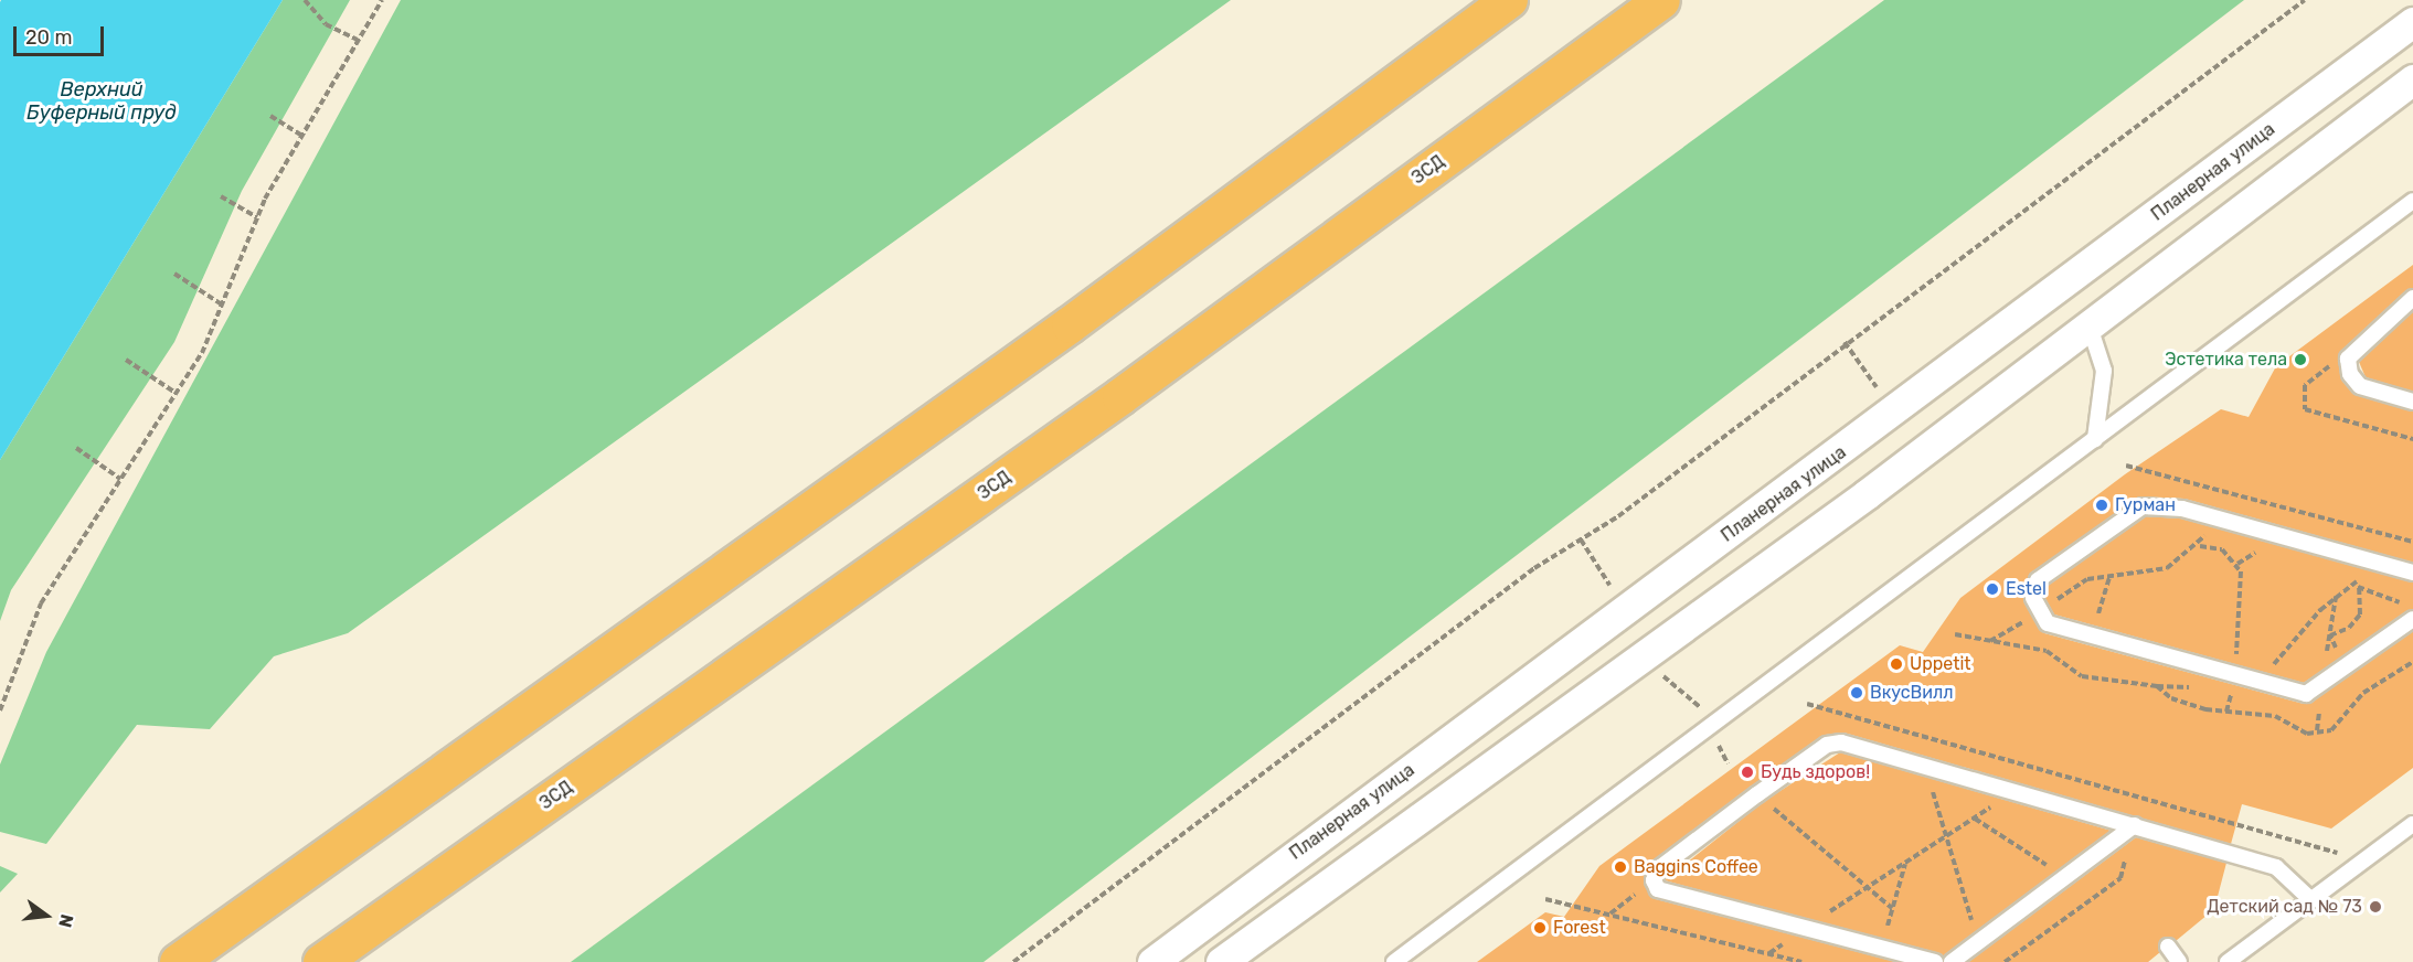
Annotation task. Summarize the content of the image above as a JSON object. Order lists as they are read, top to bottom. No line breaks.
{"streets":{"highway":["ЗСД"],"street":["Планерная улица"]},"water":["Верхний Буферный пруд"],"places":["Эстетика тела","Гурман","Estel","Uppetit","ВкусВилл","Будь здоров!","Baggins Coffee","Детский сад № 73","Forest"],"scale_bar":"20 m","north":"right"}
